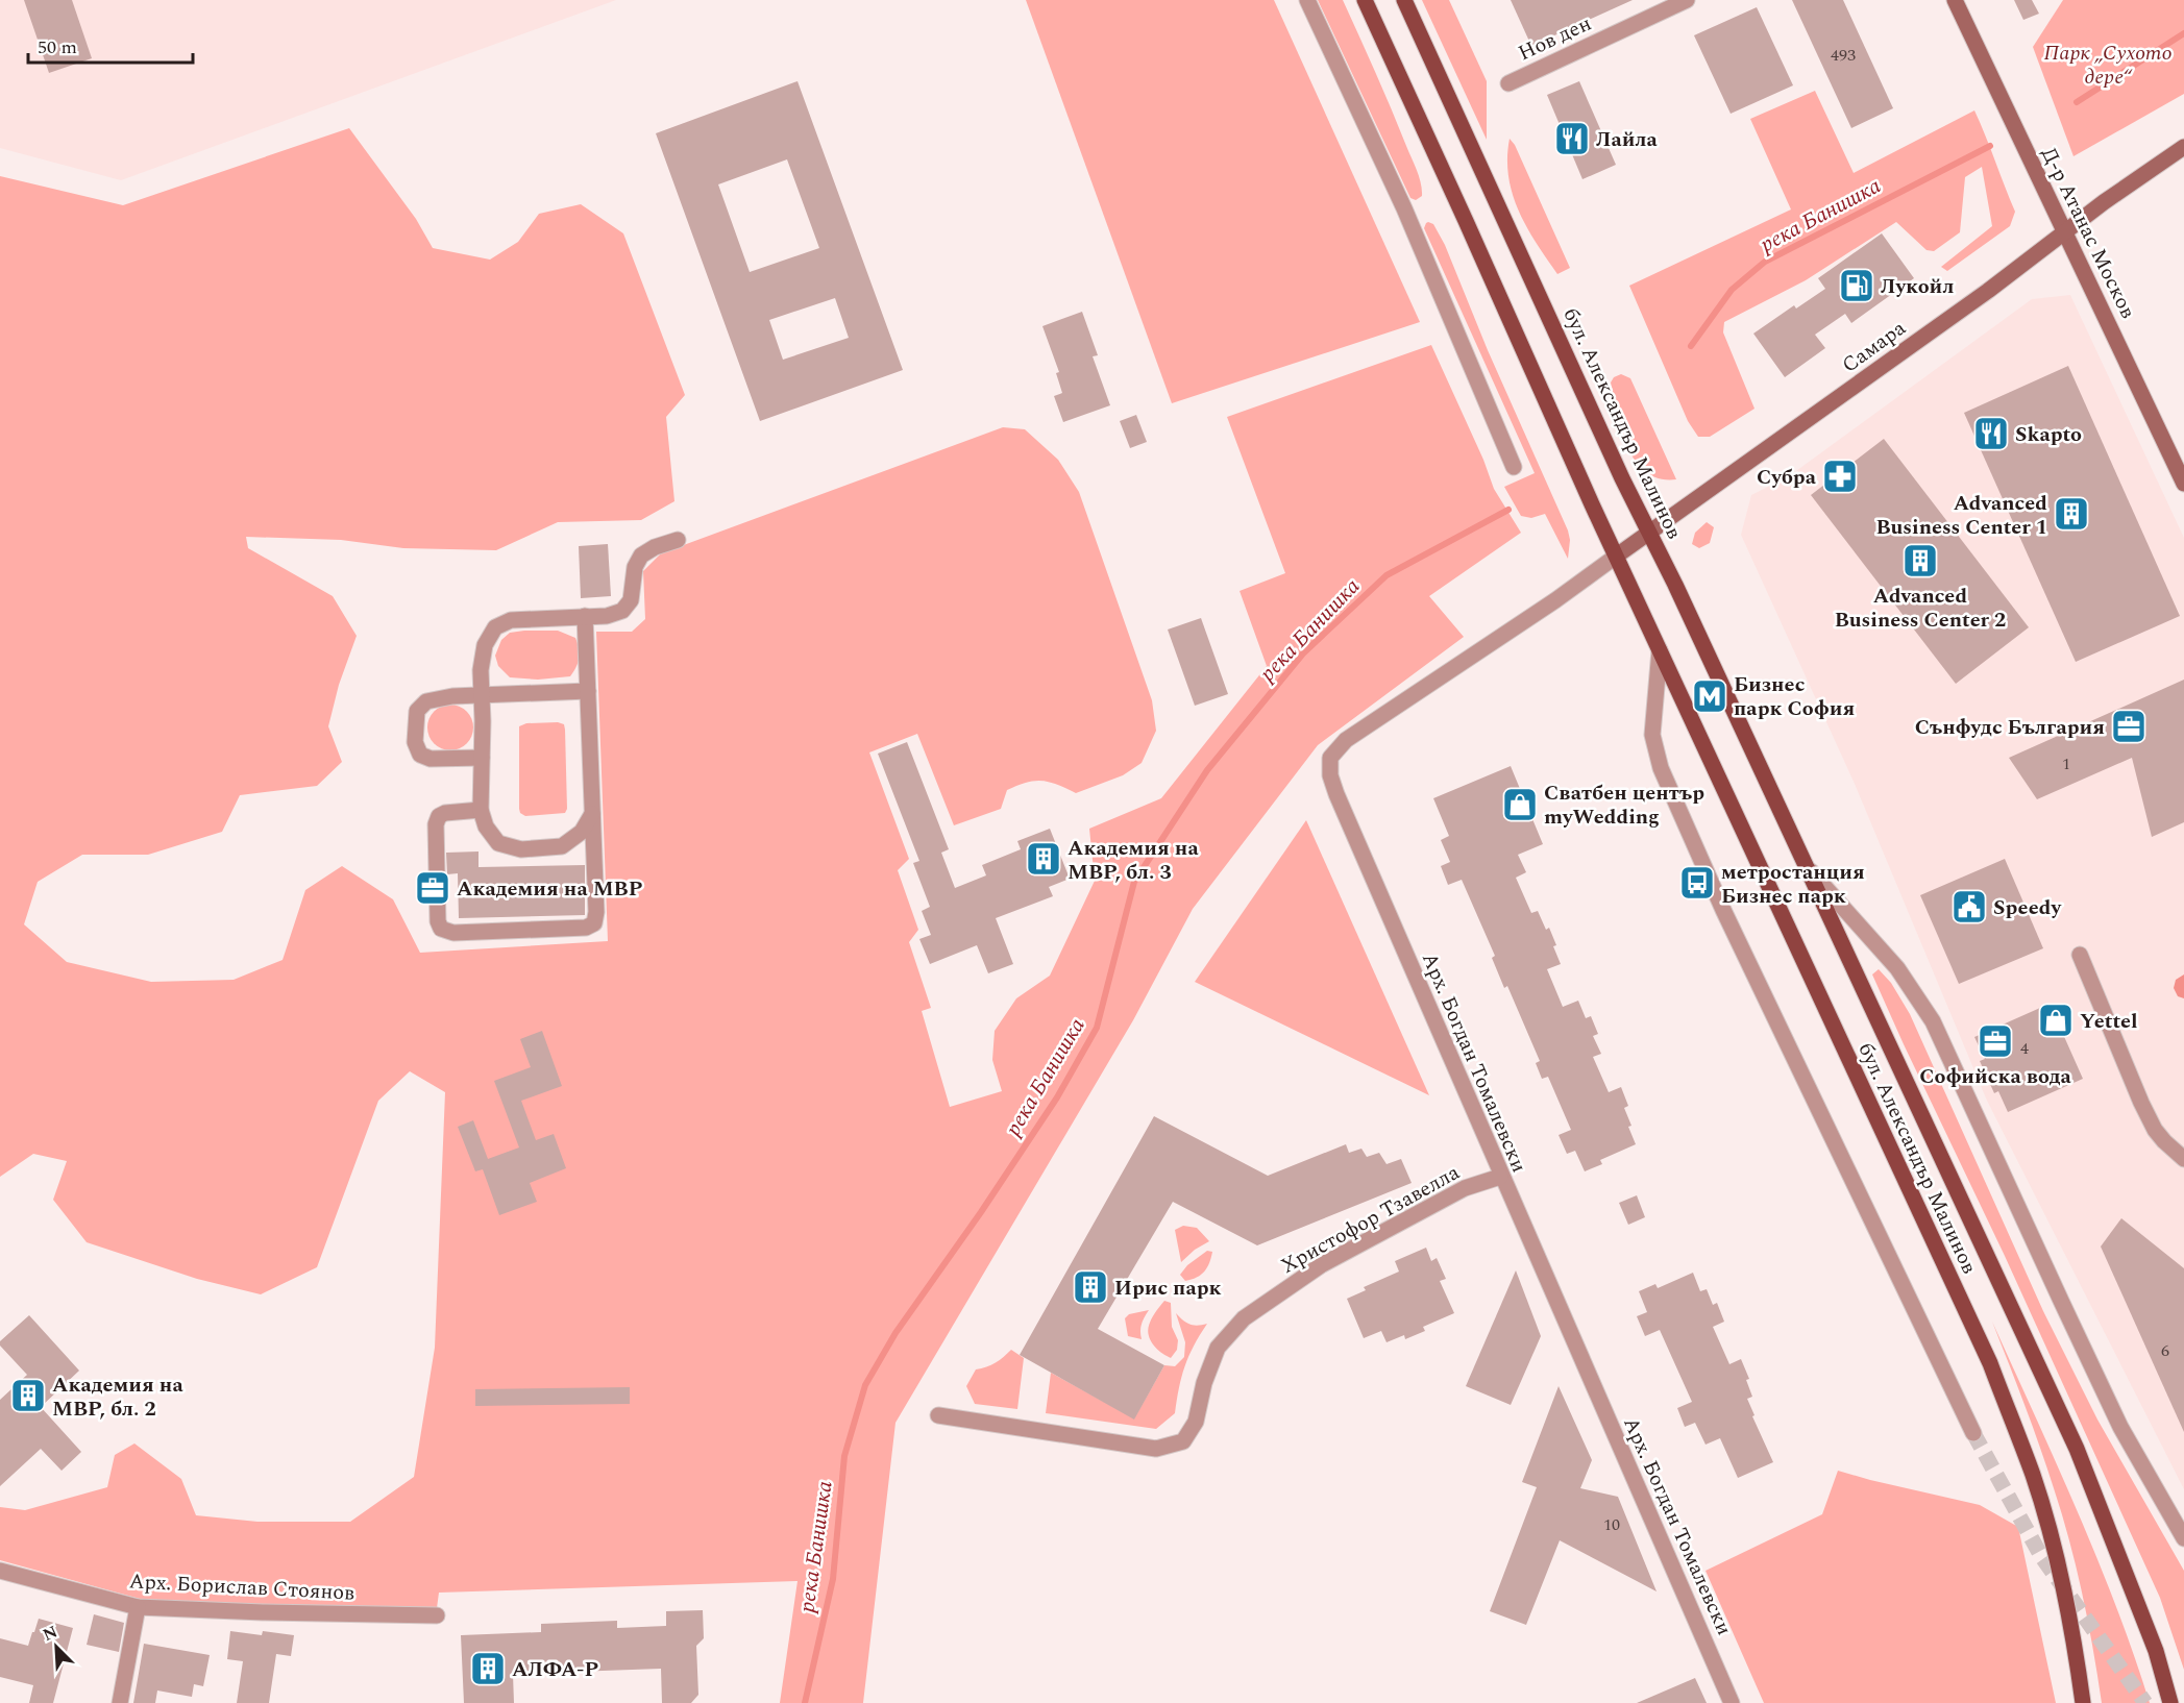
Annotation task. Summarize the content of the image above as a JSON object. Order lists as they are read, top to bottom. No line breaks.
{"streets":{"main road":["бул. Александър Малинов"],"street":["Нов ден","Д-р Атанас Москов","Самара","Арх. Богдан Томалевски","Христофор Тзавелла","Арх. Борислав Стоянов"]},"crossings":[["Д-р Атанас Москов","Самара"],["Самара","бул. Александър Малинов"],["Самара","Арх. Богдан Томалевски"],["бул. Александър Малинов","Арх. Богдан Томалевски"],["Арх. Богдан Томалевски","Христофор Тзавелла"]],"water":["река Банишка"],"parks":["Парк „Сухото дере“"],"places":{"restaurant":["Лайла","Skapto"],"fuel station":["Лукойл"],"pharmacy":["Субра"],"building":["Advanced Business Center 1","Advanced Business Center 2","Академия на МВР, бл. 3","Ирис парк","Академия на МВР, бл. 2","АЛФА-Р"],"metro station":["Бизнес парк София"],"office":["Сънфудс България","Академия на МВР","Софийска вода"],"shop":["Сватбен център myWedding","Yettel"],"bus stop":["метростанция Бизнес парк"],"public building":["Speedy"]},"house_numbers":["493","1","4","6","10"],"scale_bar":"50 m","north":"top left"}
